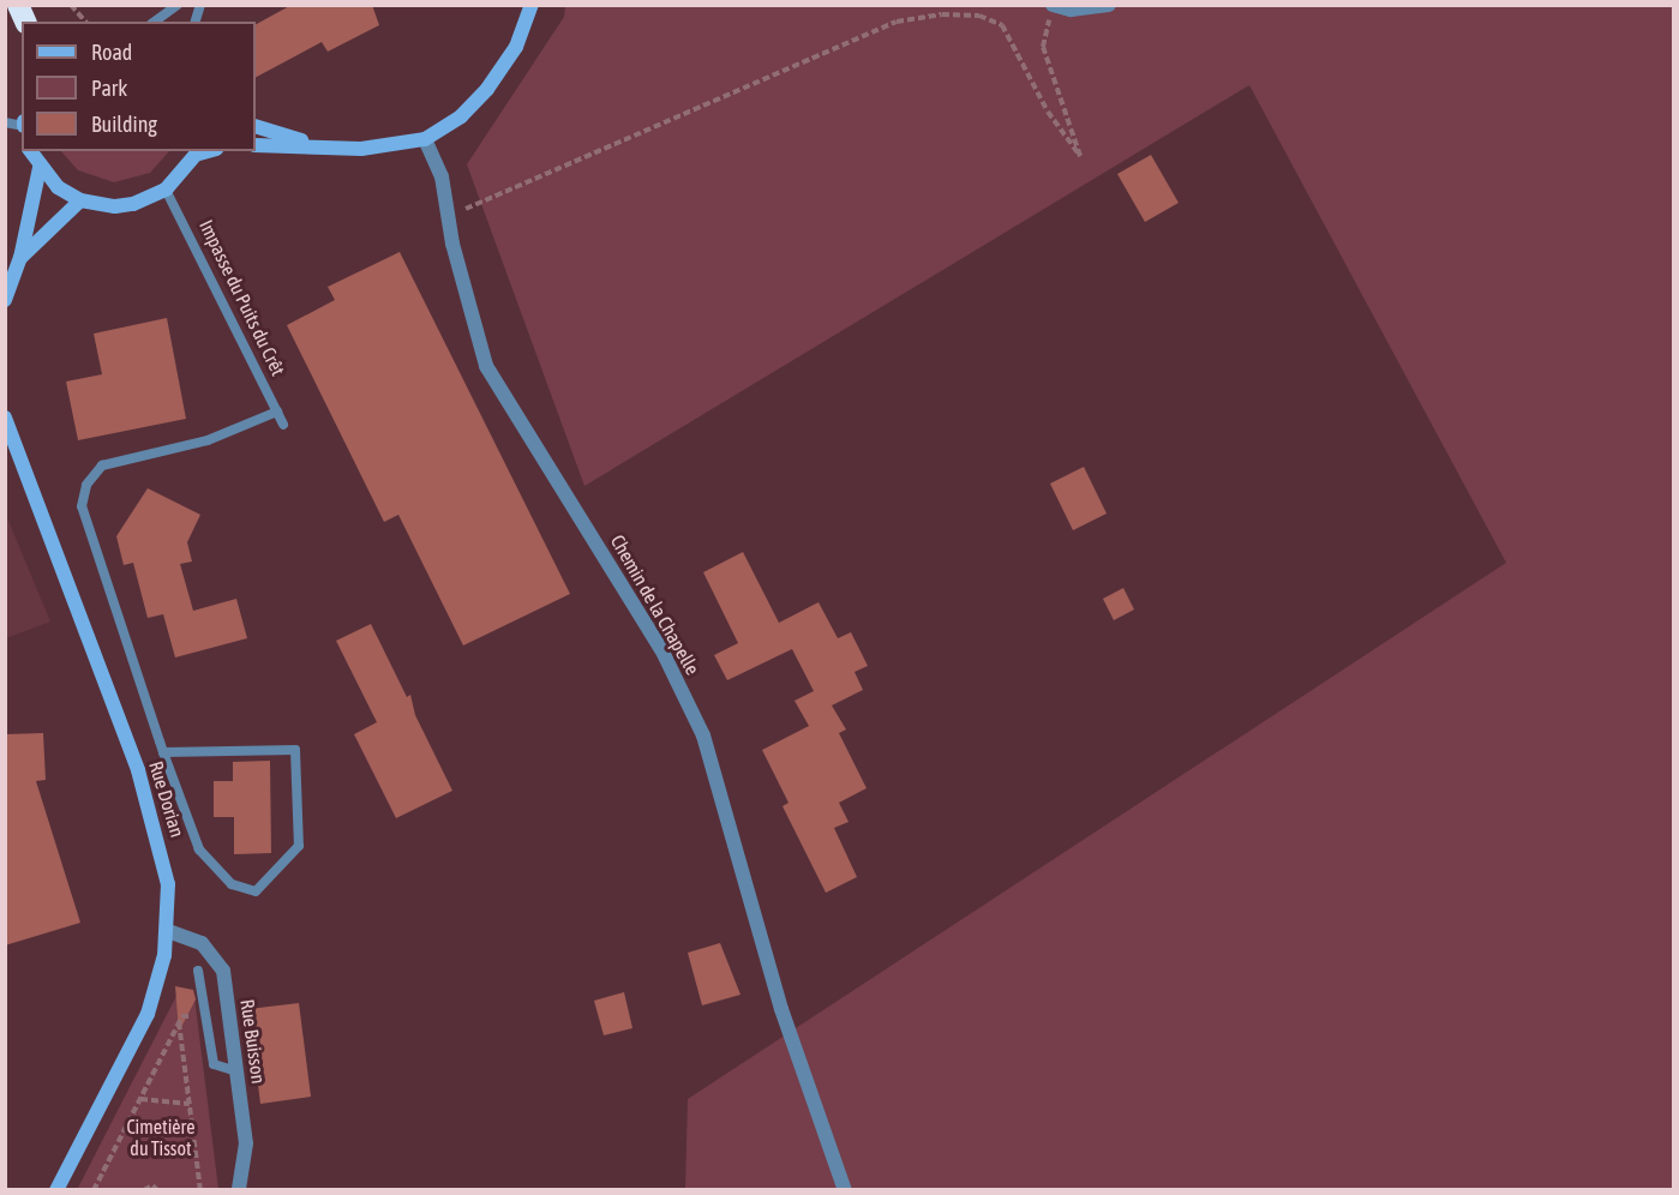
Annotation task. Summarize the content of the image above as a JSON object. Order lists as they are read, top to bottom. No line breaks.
{"streets":{"main road":["Rue Dorian"],"street":["Chemin de la Chapelle","Rue Buisson"],"lane":["Impasse du Puits du Crêt"]},"crossings":[["Rue Dorian","Rue Buisson"]],"parks":["Cimetière du Tissot"],"legend":["Road","Park","Building"]}
